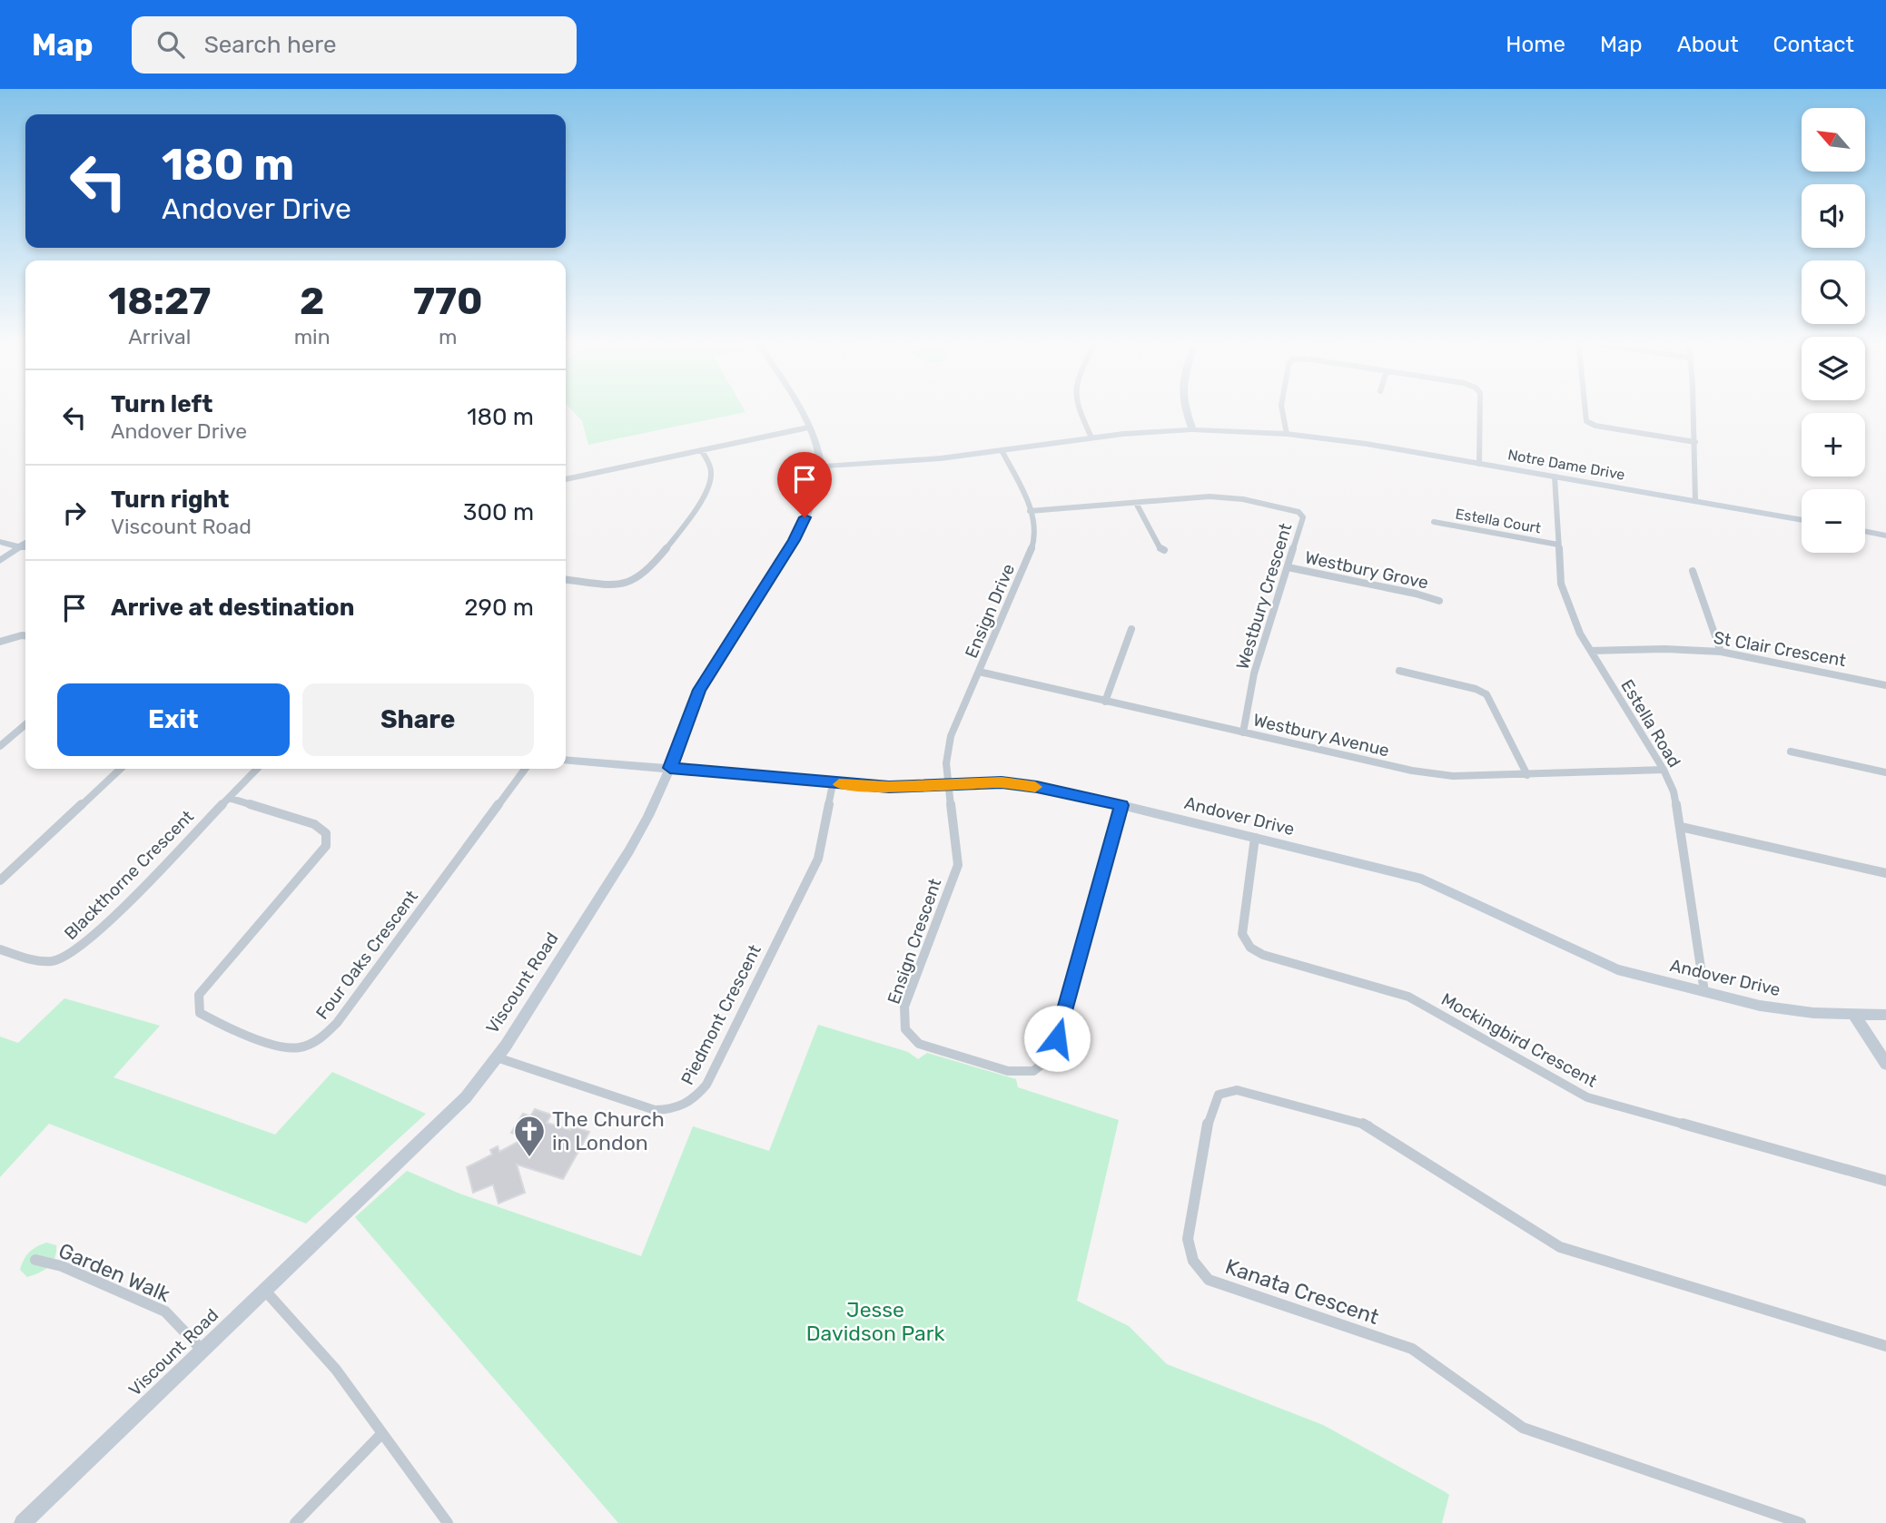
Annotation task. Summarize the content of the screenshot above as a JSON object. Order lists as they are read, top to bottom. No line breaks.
{"streets":{"street":["Notre Dame Drive","Estella Court","Westbury Grove","Westbury Crescent","Ensign Drive","St Clair Crescent","Estella Road","Westbury Avenue","Andover Drive","Blackthorne Crescent","Ensign Crescent","Four Oaks Crescent","Viscount Road","Piedmont Crescent","Mockingbird Crescent","Garden Walk","Kanata Crescent"]},"crossings":[["Notre Dame Drive","Ensign Drive"],["Notre Dame Drive","Estella Road"],["Notre Dame Drive","Viscount Road"],["Estella Court","Estella Road"],["Westbury Grove","Westbury Crescent"],["Westbury Crescent","Ensign Drive"],["Westbury Crescent","Westbury Avenue"],["Ensign Drive","Westbury Avenue"],["Ensign Drive","Andover Drive"],["Ensign Drive","Ensign Crescent"],["St Clair Crescent","Estella Road"],["Estella Road","Westbury Avenue"],["Estella Road","Andover Drive"],["Andover Drive","Ensign Crescent"],["Andover Drive","Viscount Road"],["Andover Drive","Piedmont Crescent"],["Andover Drive","Mockingbird Crescent"],["Blackthorne Crescent","Four Oaks Crescent"],["Viscount Road","Piedmont Crescent"],["Viscount Road","Garden Walk"]],"parks":["Jesse Davidson Park"],"places":{"church":["The Church in London"]},"north":"top left","page":{"header":"Map","search":"Search here","nav":["Home","Map","About","Contact"],"map_buttons":["+","−"],"turn":["180 m","Andover Drive"],"eta":["18:27","Arrival","2","min","770","m"],"list":[{"name":"Turn left","note":"Andover Drive","value":"180 m"},{"name":"Turn right","note":"Viscount Road","value":"300 m"},{"name":"Arrive at destination","value":"290 m"}],"buttons":["Exit","Share"]}}
